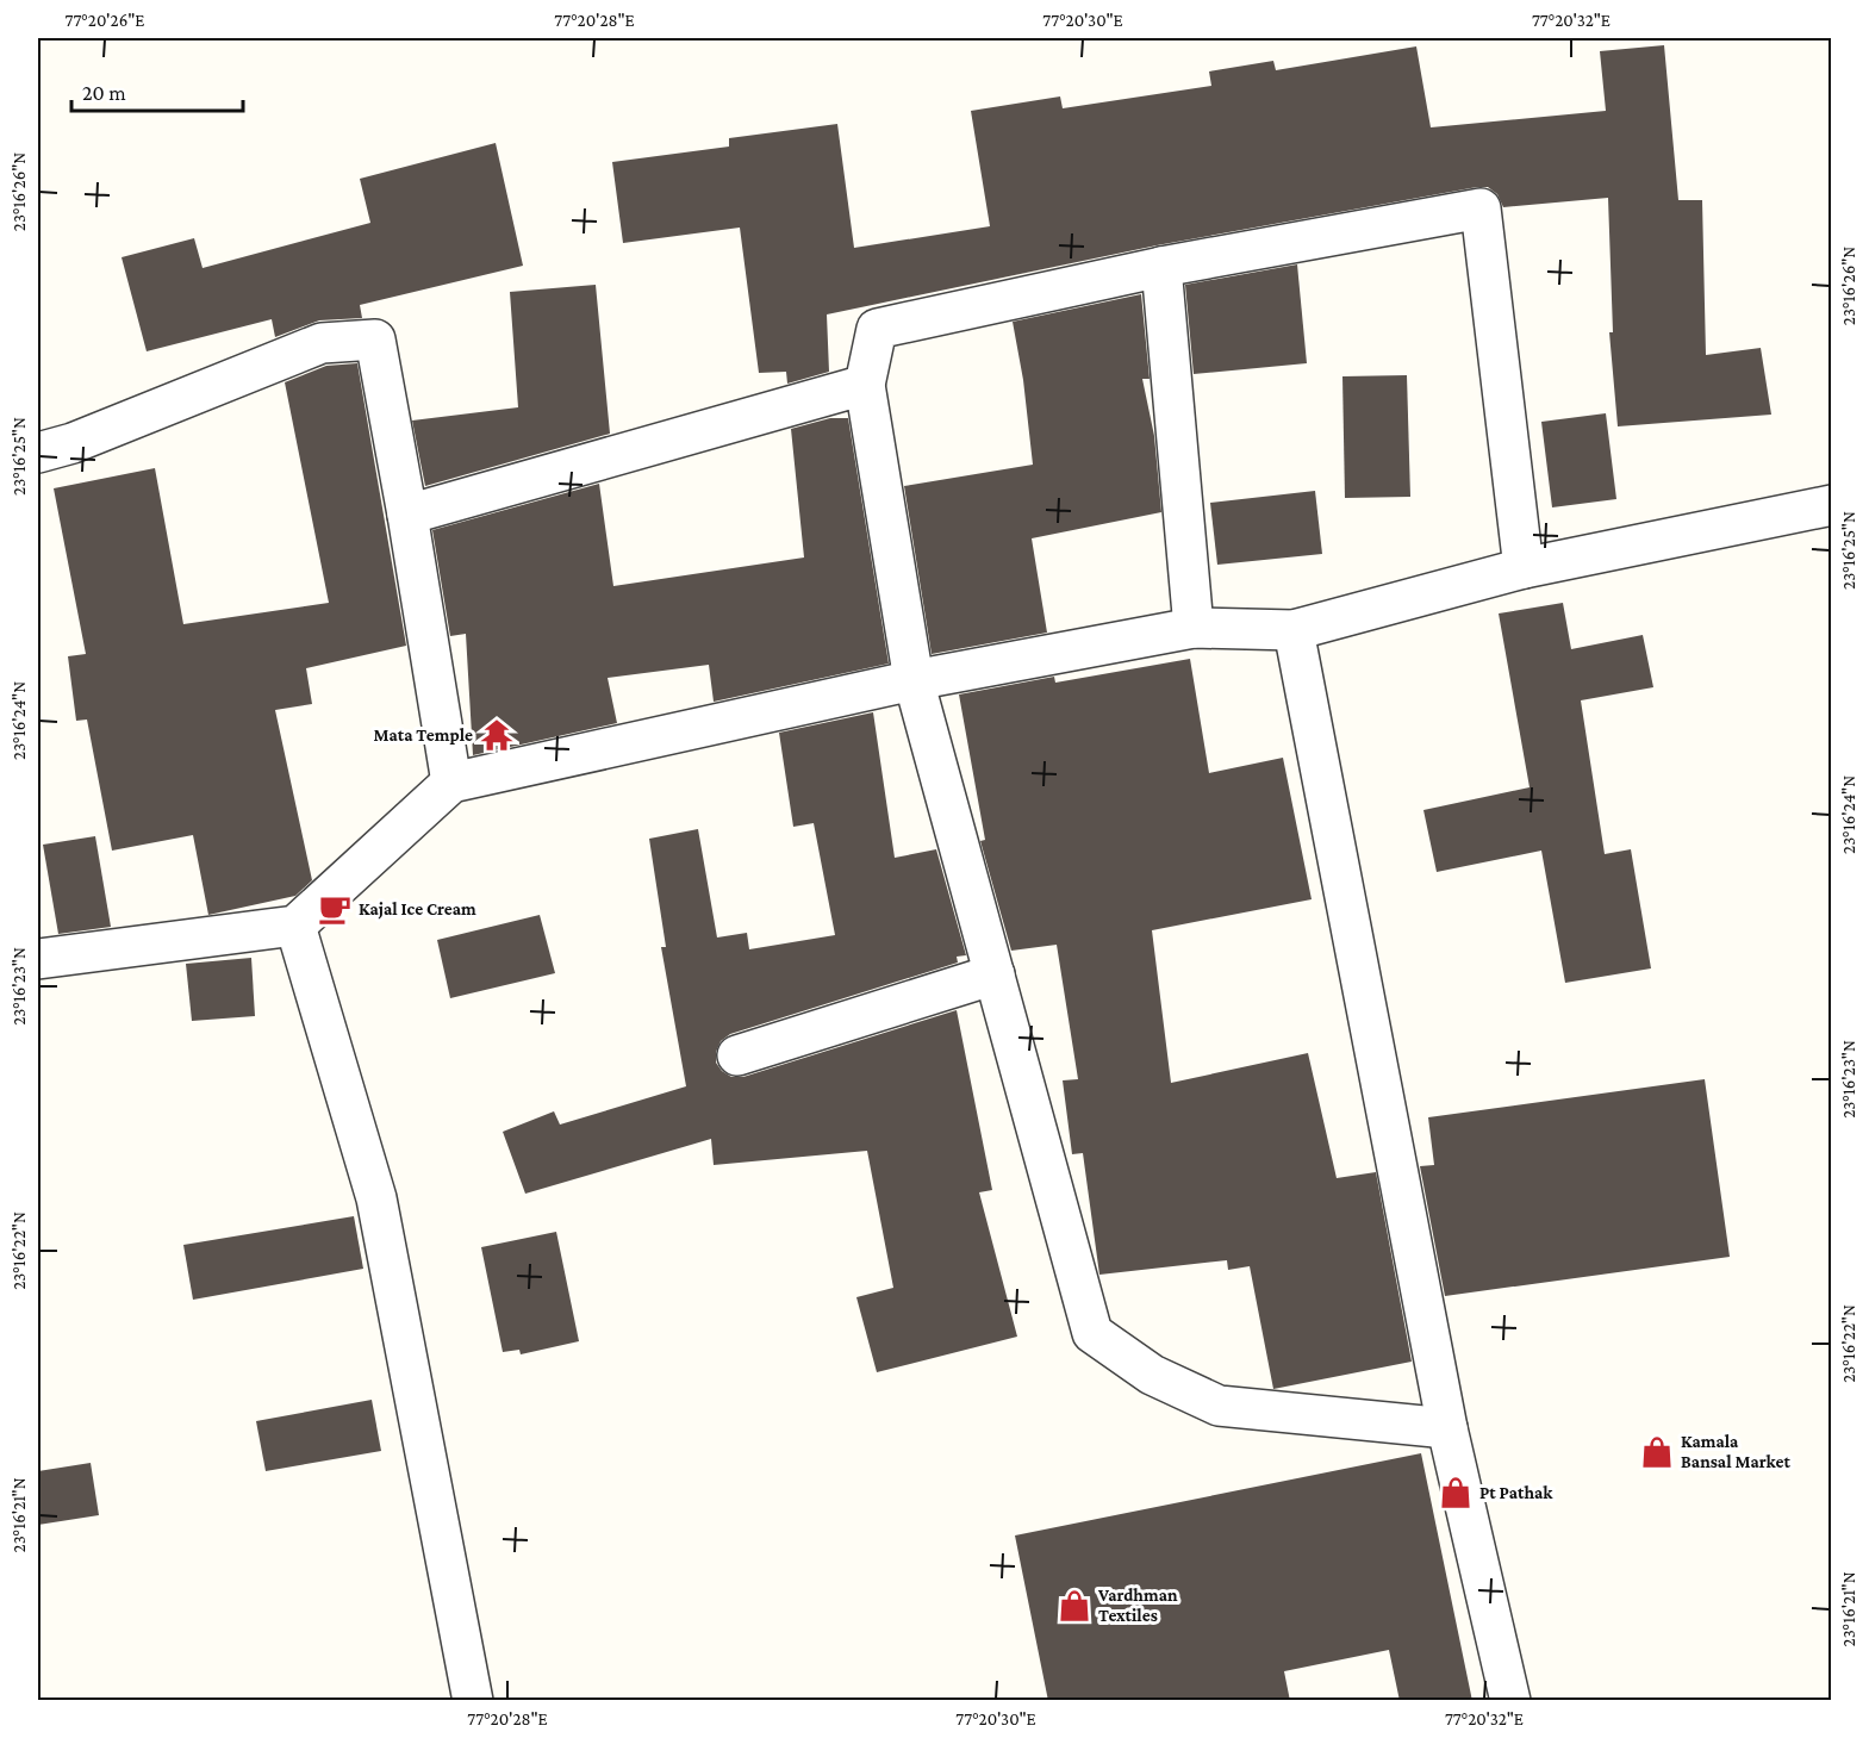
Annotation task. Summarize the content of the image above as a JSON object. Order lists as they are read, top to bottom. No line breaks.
{"places":{"temple":["Mata Temple"],"cafe":["Kajal Ice Cream"],"shop":["Kamala Bansal Market","Pt Pathak","Vardhman Textiles"]},"scale_bar":"20 m","coordinates":["77°20'26\"E","77°20'28\"E","77°20'30\"E","77°20'32\"E","23°16'26\"N","23°16'25\"N","23°16'24\"N","23°16'23\"N","23°16'22\"N","23°16'21\"N"]}
